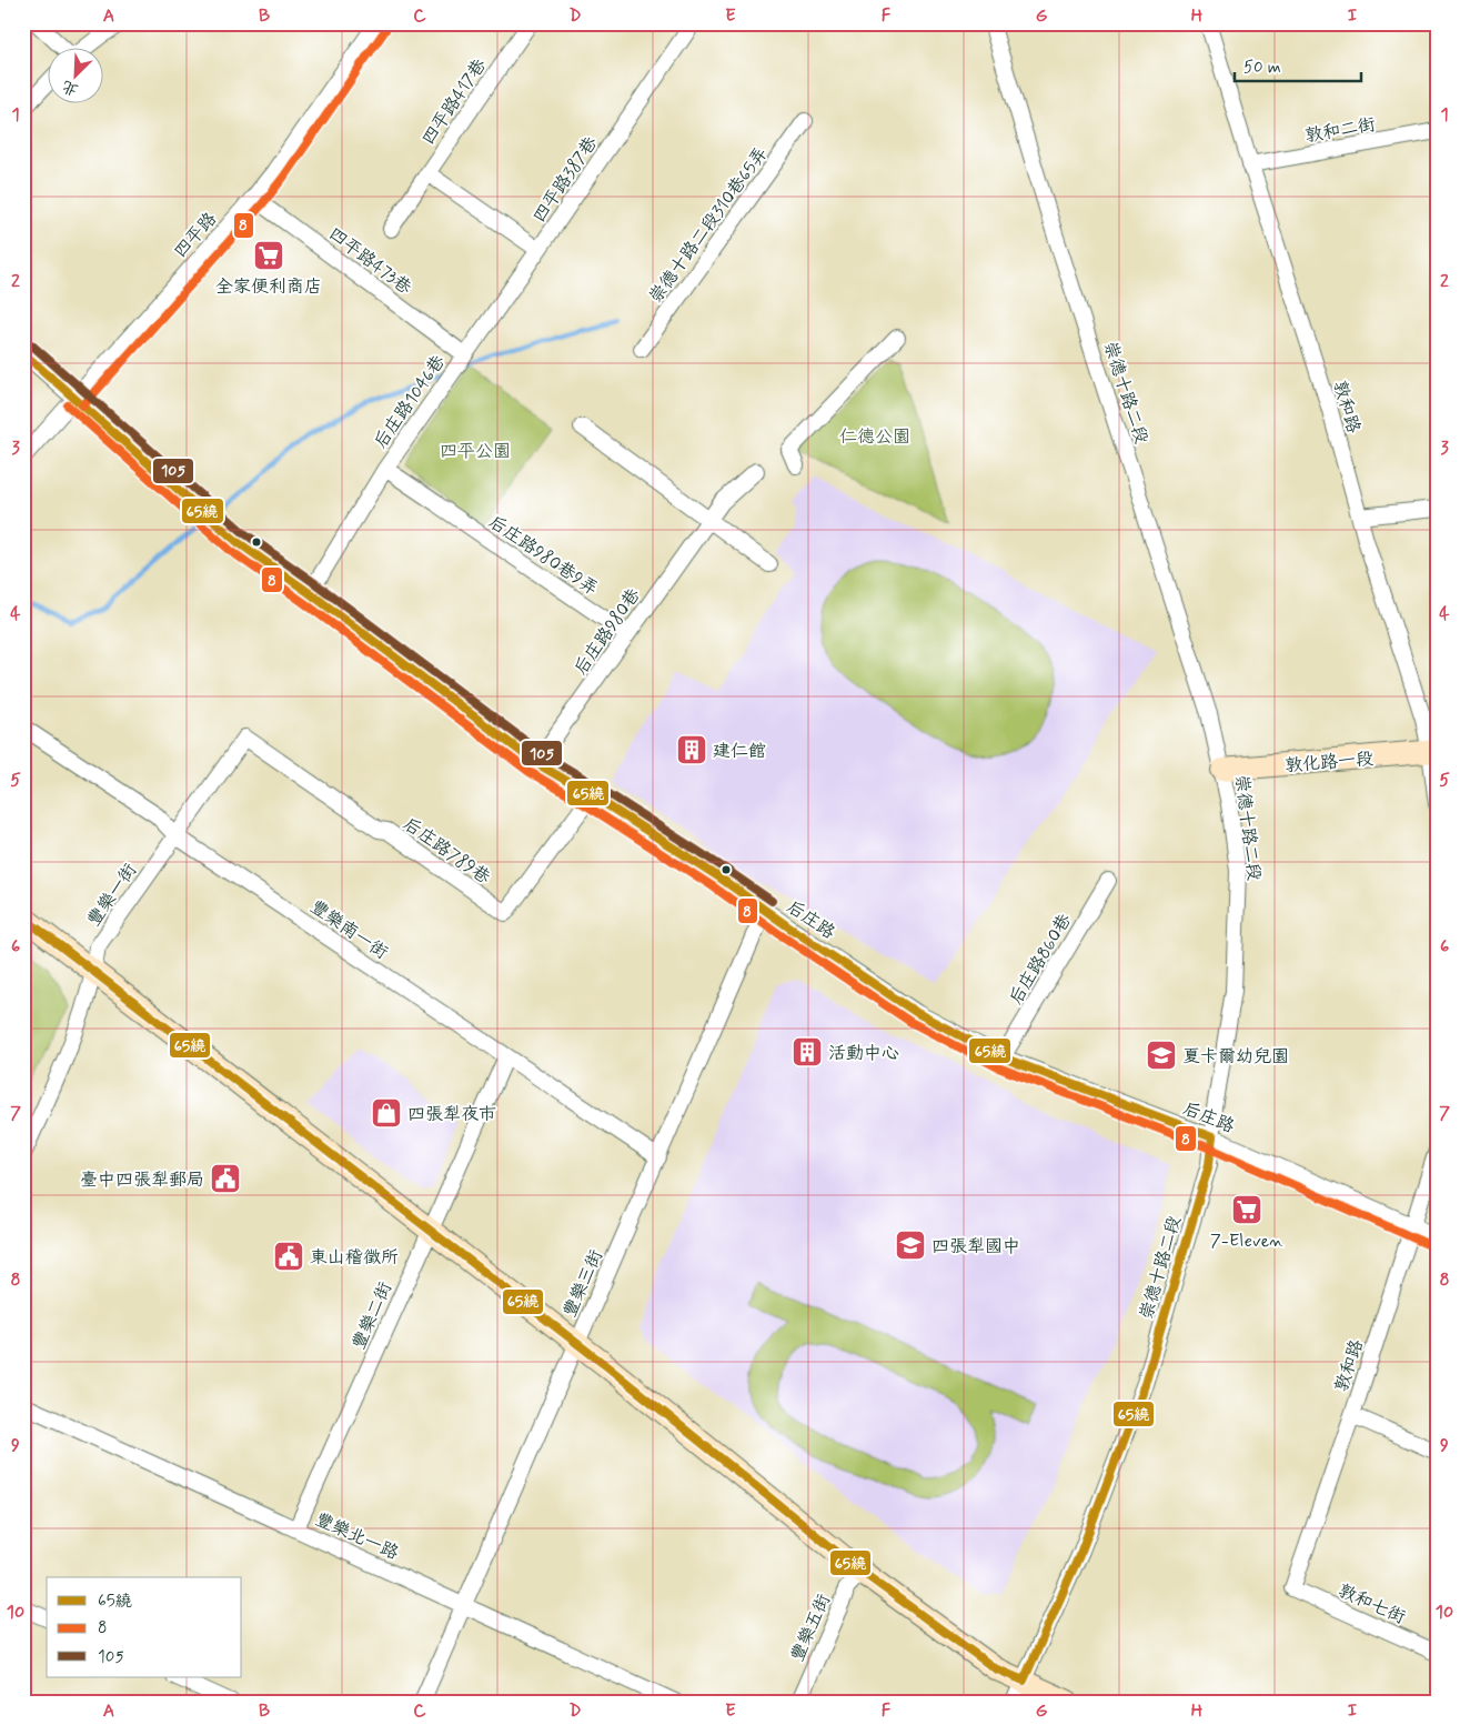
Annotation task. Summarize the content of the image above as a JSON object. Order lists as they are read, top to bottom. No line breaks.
{"streets":{"street":["四平路417巷","敦和二街","四平路387巷","崇德十路二段310巷65弄","四平路","四平路473巷","崇德十路二段","后庄路1046巷","敦和路","后庄路980巷9弄","后庄路980巷","敦化路一段","后庄路789巷","豐樂一街","后庄路","豐樂南一街","后庄路860巷","豐樂三街","豐樂二街","豐樂北一路","敦和七街","豐樂五街"]},"crossings":[["四平路417巷","四平路387巷"],["敦和二街","敦和路"],["四平路387巷","四平路473巷"],["四平路387巷","后庄路1046巷"],["四平路","四平路473巷"],["四平路","后庄路"],["四平路473巷","后庄路1046巷"],["崇德十路二段","敦化路一段"],["崇德十路二段","后庄路"],["后庄路1046巷","后庄路980巷9弄"],["后庄路1046巷","后庄路"],["敦和路","敦化路一段"],["敦和路","后庄路"],["敦和路","敦和七街"],["后庄路980巷9弄","后庄路980巷"],["后庄路980巷","后庄路"],["后庄路789巷","豐樂一街"],["后庄路789巷","后庄路"],["豐樂一街","豐樂南一街"],["后庄路","后庄路860巷"],["后庄路","豐樂三街"],["豐樂南一街","豐樂三街"],["豐樂南一街","豐樂二街"],["豐樂三街","豐樂北一路"],["豐樂二街","豐樂北一路"]],"parks":["仁德公園","四平公園"],"places":{"supermarket":["全家便利商店","7-Eleven"],"building":["建仁館","活動中心"],"school or university":["夏卡爾幼兒園","四張犁國中"],"shop":["四張犁夜市"],"public building":["臺中四張犁郵局","東山稽徵所"]},"lines":["transit line 8","transit line 105","transit line 65繞"],"legend":["65繞","8","105"],"scale_bar":"50 m","north":"bottom left","grid":{"columns":["A","B","C","D","E","F","G","H","I"],"rows":["1","2","3","4","5","6","7","8","9","10"]}}
